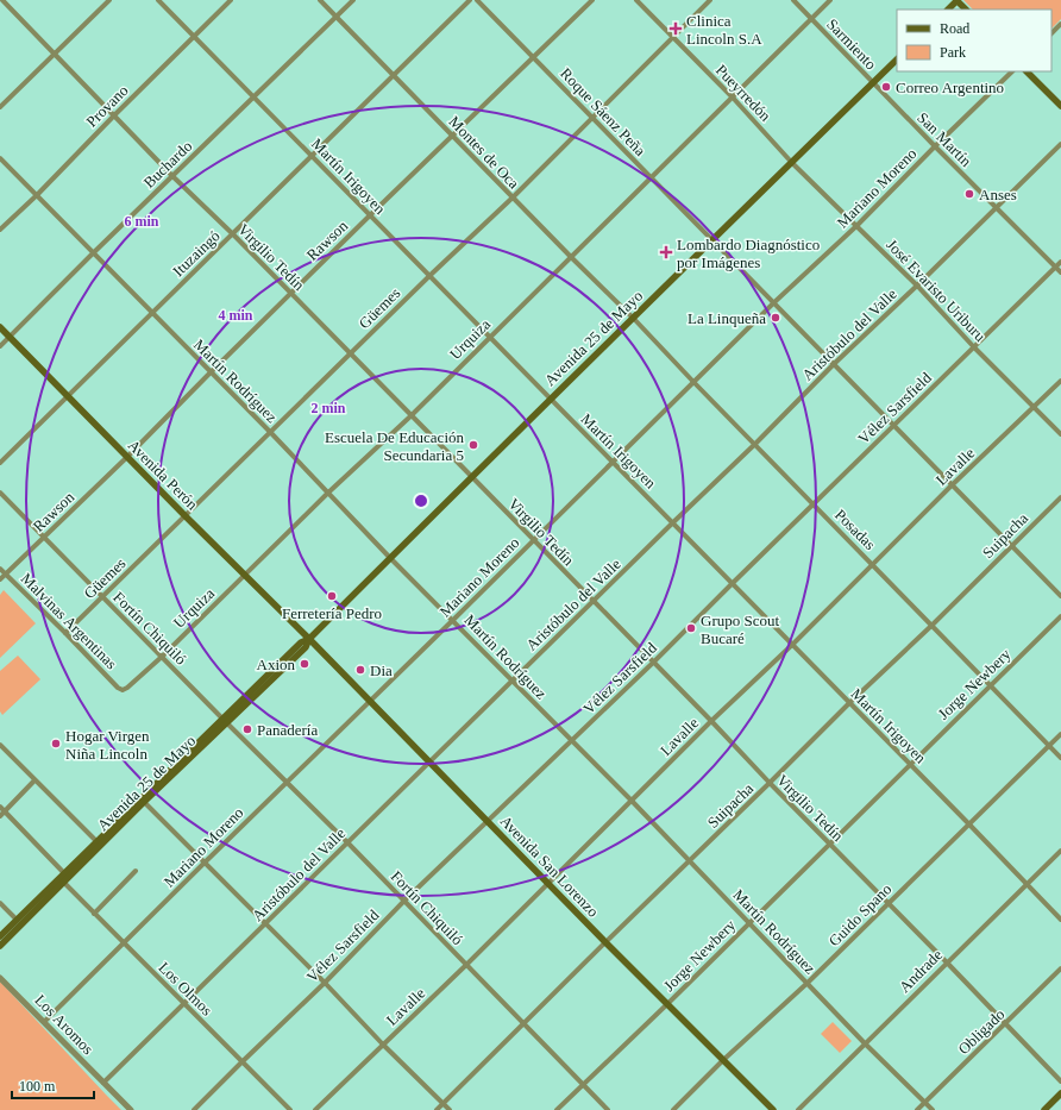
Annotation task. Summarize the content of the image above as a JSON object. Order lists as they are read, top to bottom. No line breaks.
{"streets":{"main road":["Avenida 25 de Mayo","Avenida Perón","Avenida San Lorenzo"],"street":["Sarmiento","Pueyrredón","Provano","Roque Sáenz Peña","San Martín","Montes de Oca","Buchardo","Martín Irigoyen","Mariano Moreno","Rawson","Ituzaingó","Virgilio Tedín","José Evaristo Uriburu","Güemes","Aristóbulo del Valle","Urquiza","Martín Rodríguez","Vélez Sarsfield","Lavalle","Posadas","Suipacha","Malvinas Argentinas","Fortín Chiquiló","Jorge Newbery","Guido Spano","Andrade","Los Olmos","Los Aromos","Obligado"]},"crossings":[["Sarmiento","San Martín"],["Sarmiento","Avenida 25 de Mayo"],["Sarmiento","Urquiza"],["Pueyrredón","José Evaristo Uriburu"],["Pueyrredón","Güemes"],["Pueyrredón","Avenida 25 de Mayo"],["Pueyrredón","Urquiza"],["Provano","Martín Irigoyen"],["Provano","Virgilio Tedín"],["Provano","Martín Rodríguez"],["Roque Sáenz Peña","Mariano Moreno"],["Roque Sáenz Peña","Rawson"],["Roque Sáenz Peña","Güemes"],["Roque Sáenz Peña","Aristóbulo del Valle"],["Roque Sáenz Peña","Avenida 25 de Mayo"],["Roque Sáenz Peña","Urquiza"],["Roque Sáenz Peña","Vélez Sarsfield"],["Roque Sáenz Peña","Lavalle"],["Roque Sáenz Peña","Suipacha"],["San Martín","Mariano Moreno"],["San Martín","Aristóbulo del Valle"],["San Martín","Avenida 25 de Mayo"],["San Martín","Vélez Sarsfield"],["Montes de Oca","Buchardo"],["Montes de Oca","Rawson"],["Montes de Oca","Ituzaingó"],["Montes de Oca","Güemes"],["Montes de Oca","Avenida 25 de Mayo"],["Montes de Oca","Urquiza"],["Montes de Oca","Posadas"],["Buchardo","Martín Irigoyen"],["Buchardo","Virgilio Tedín"],["Buchardo","Martín Rodríguez"],["Buchardo","Avenida Perón"],["Martín Irigoyen","Mariano Moreno"],["Martín Irigoyen","Rawson"],["Martín Irigoyen","Ituzaingó"],["Martín Irigoyen","Güemes"],["Martín Irigoyen","Aristóbulo del Valle"],["Martín Irigoyen","Avenida 25 de Mayo"],["Martín Irigoyen","Urquiza"],["Martín Irigoyen","Vélez Sarsfield"],["Martín Irigoyen","Lavalle"],["Martín Irigoyen","Suipacha"],["Martín Irigoyen","Jorge Newbery"],["Martín Irigoyen","Guido Spano"],["Martín Irigoyen","Andrade"],["Mariano Moreno","Virgilio Tedín"],["Mariano Moreno","José Evaristo Uriburu"],["Mariano Moreno","Martín Rodríguez"],["Mariano Moreno","Posadas"],["Mariano Moreno","Fortín Chiquiló"],["Mariano Moreno","Avenida San Lorenzo"],["Mariano Moreno","Los Olmos"],["Mariano Moreno","Los Aromos"],["Rawson","Virgilio Tedín"],["Rawson","Martín Rodríguez"],["Rawson","Avenida Perón"],["Rawson","Malvinas Argentinas"],["Rawson","Fortín Chiquiló"],["Ituzaingó","Virgilio Tedín"],["Ituzaingó","Martín Rodríguez"],["Ituzaingó","Avenida Perón"],["Virgilio Tedín","Güemes"],["Virgilio Tedín","Aristóbulo del Valle"],["Virgilio Tedín","Avenida 25 de Mayo"],["Virgilio Tedín","Urquiza"],["Virgilio Tedín","Vélez Sarsfield"],["Virgilio Tedín","Lavalle"],["Virgilio Tedín","Suipacha"],["Virgilio Tedín","Jorge Newbery"],["Virgilio Tedín","Guido Spano"],["Virgilio Tedín","Andrade"],["Virgilio Tedín","Obligado"],["José Evaristo Uriburu","Aristóbulo del Valle"],["José Evaristo Uriburu","Avenida 25 de Mayo"],["José Evaristo Uriburu","Vélez Sarsfield"],["José Evaristo Uriburu","Lavalle"],["Güemes","Martín Rodríguez"],["Güemes","Avenida Perón"],["Güemes","Malvinas Argentinas"],["Güemes","Fortín Chiquiló"],["Aristóbulo del Valle","Martín Rodríguez"],["Aristóbulo del Valle","Posadas"],["Aristóbulo del Valle","Fortín Chiquiló"],["Aristóbulo del Valle","Avenida San Lorenzo"],["Aristóbulo del Valle","Los Olmos"],["Aristóbulo del Valle","Los Aromos"],["Avenida 25 de Mayo","Martín Rodríguez"],["Avenida 25 de Mayo","Avenida Perón"],["Avenida 25 de Mayo","Posadas"],["Avenida 25 de Mayo","Fortín Chiquiló"],["Avenida 25 de Mayo","Avenida San Lorenzo"],["Avenida 25 de Mayo","Los Olmos"],["Urquiza","Martín Rodríguez"],["Urquiza","Avenida Perón"],["Urquiza","Malvinas Argentinas"],["Urquiza","Fortín Chiquiló"],["Martín Rodríguez","Vélez Sarsfield"],["Martín Rodríguez","Lavalle"],["Martín Rodríguez","Suipacha"],["Martín Rodríguez","Jorge Newbery"],["Martín Rodríguez","Guido Spano"],["Martín Rodríguez","Andrade"],["Martín Rodríguez","Obligado"],["Vélez Sarsfield","Posadas"],["Vélez Sarsfield","Fortín Chiquiló"],["Vélez Sarsfield","Avenida San Lorenzo"],["Vélez Sarsfield","Los Olmos"],["Lavalle","Posadas"],["Lavalle","Fortín Chiquiló"],["Lavalle","Avenida San Lorenzo"],["Avenida Perón","Avenida San Lorenzo"],["Posadas","Suipacha"],["Posadas","Jorge Newbery"],["Posadas","Guido Spano"],["Suipacha","Fortín Chiquiló"],["Suipacha","Avenida San Lorenzo"],["Fortín Chiquiló","Jorge Newbery"],["Jorge Newbery","Avenida San Lorenzo"],["Avenida San Lorenzo","Guido Spano"]],"places":{"health":["Clinica Lincoln S.A","Lombardo Diagnóstico por Imágenes"],"other":["Correo Argentino","Anses","La Linqueña","Escuela De Educación Secundaria 5","Ferretería Pedro","Grupo Scout Bucaré","Axion","Dia","Panadería","Hogar Virgen Niña Lincoln"]},"legend":["Road","Park"],"scale_bar":"100 m","rings":["6 min","4 min","2 min"]}
